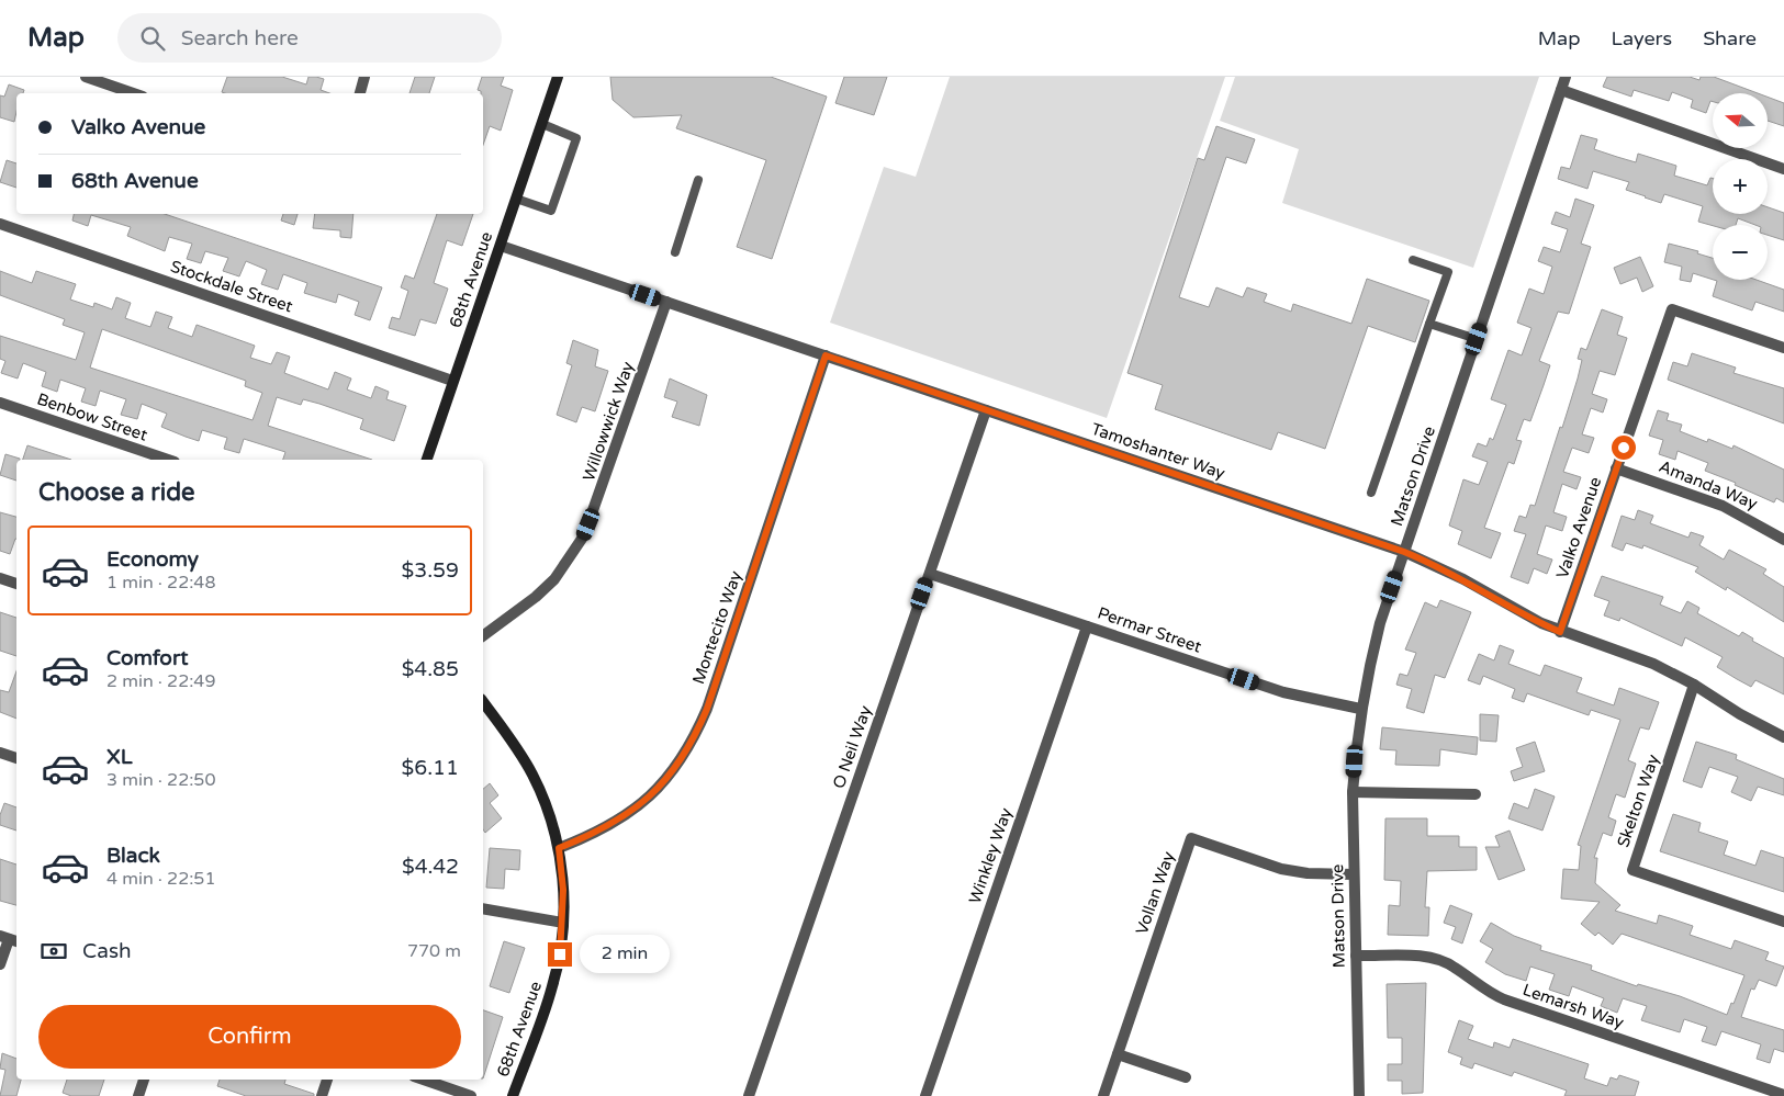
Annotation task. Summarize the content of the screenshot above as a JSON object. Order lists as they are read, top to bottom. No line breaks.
{"streets":{"street":["68th Avenue","Stockdale Street","Benbow Street","Willowwick Way","Tamoshanter Way","Matson Drive","Amanda Way","Valko Avenue","Montecito Way","Permar Street","O Neil Way","Skelton Way","Winkley Way","Vollan Way","Lemarsh Way"]},"crossings":[["68th Avenue","Stockdale Street"],["68th Avenue","Tamoshanter Way"],["68th Avenue","Montecito Way"],["Willowwick Way","Tamoshanter Way"],["Tamoshanter Way","Matson Drive"],["Tamoshanter Way","Valko Avenue"],["Tamoshanter Way","Montecito Way"],["Tamoshanter Way","O Neil Way"],["Tamoshanter Way","Skelton Way"],["Matson Drive","Permar Street"],["Matson Drive","Vollan Way"],["Matson Drive","Lemarsh Way"],["Amanda Way","Valko Avenue"],["Permar Street","O Neil Way"],["Permar Street","Winkley Way"]],"north":"left","page":{"header":"Map","search":"Search here","nav":["Map","Layers","Share"],"map_buttons":["+","−"],"banner":["Valko Avenue","68th Avenue"],"heading":"Choose a ride","list":[{"name":"Economy","note":"1 min · 22:48","value":"$3.59"},{"name":"Comfort","note":"2 min · 22:49","value":"$4.85"},{"name":"XL","note":"3 min · 22:50","value":"$6.11"},{"name":"Black","note":"4 min · 22:51","value":"$4.42"}],"pay":["Cash","770 m"],"bubble":"2 min","buttons":"Confirm"}}
